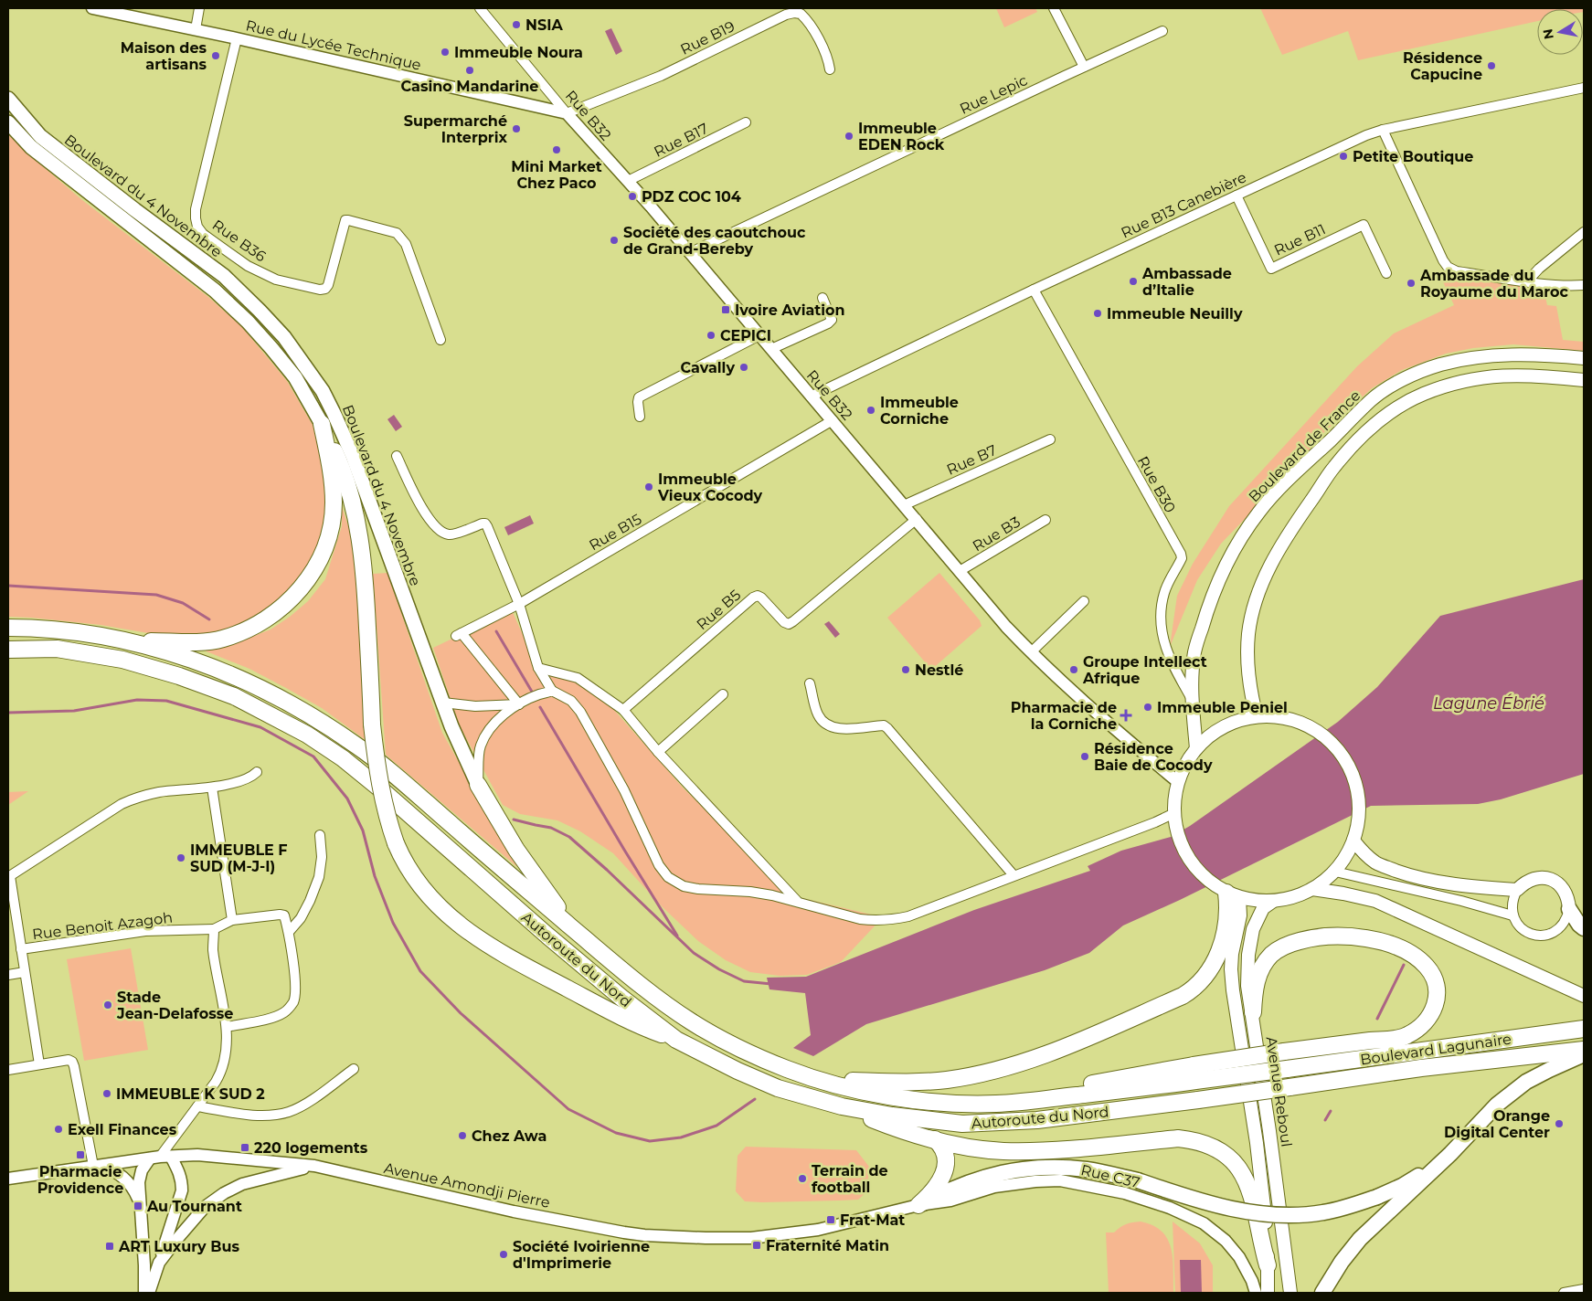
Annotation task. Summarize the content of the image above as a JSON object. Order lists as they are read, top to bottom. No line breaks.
{"streets":{"highway":["Autoroute du Nord","Boulevard Lagunaire"],"main road":["Boulevard du 4 Novembre","Boulevard de France","Avenue Reboul"],"street":["Rue B19","Rue du Lycée Technique","Rue Lepic","Rue B32","Rue B17","Rue B13 Canebière","Rue B11","Rue B36","Rue B7","Rue B30","Rue B15","Rue B3","Rue B5","Rue Benoit Azagoh","Rue C37","Avenue Amondji Pierre"]},"crossings":[["Rue B19","Rue du Lycée Technique"],["Rue B19","Rue B32"],["Rue du Lycée Technique","Rue B32"],["Rue du Lycée Technique","Rue B36"],["Rue Lepic","Rue B32"],["Rue B32","Rue B17"],["Rue B32","Rue B13 Canebière"],["Rue B32","Rue B7"],["Rue B32","Rue B15"],["Rue B32","Rue B3"],["Rue B32","Rue B5"],["Rue B13 Canebière","Rue B11"],["Rue B13 Canebière","Rue B30"],["Boulevard de France","Rue B30"],["Autoroute du Nord","Boulevard Lagunaire"],["Rue C37","Avenue Amondji Pierre"]],"water":["Lagune Ébrié"],"places":{"other":["NSIA","Immeuble Noura","Maison des artisans","Résidence Capucine","Casino Mandarine","Supermarché Interprix","Immeuble EDEN Rock","Mini Market Chez Paco","Petite Boutique","PDZ COC 104","Société des caoutchouc de Grand-Bereby","Ambassade d’Italie","Ambassade du Royaume du Maroc","Immeuble Neuilly","CEPICI","Cavally","Immeuble Corniche","Immeuble Vieux Cocody","Nestlé","Groupe Intellect Afrique","Immeuble Peniel","Résidence Baie de Cocody","IMMEUBLE F SUD (M-J-I)","Stade Jean-Delafosse","IMMEUBLE K SUD 2","Orange Digital Center","Exell Finances","Chez Awa","Terrain de football","Société Ivoirienne d'Imprimerie"],"transit":["Ivoire Aviation","220 logements","Pharmacie Providence","Au Tournant","Frat-Mat","Fraternité Matin","ART Luxury Bus"],"health":["Pharmacie de la Corniche"]},"north":"left"}
